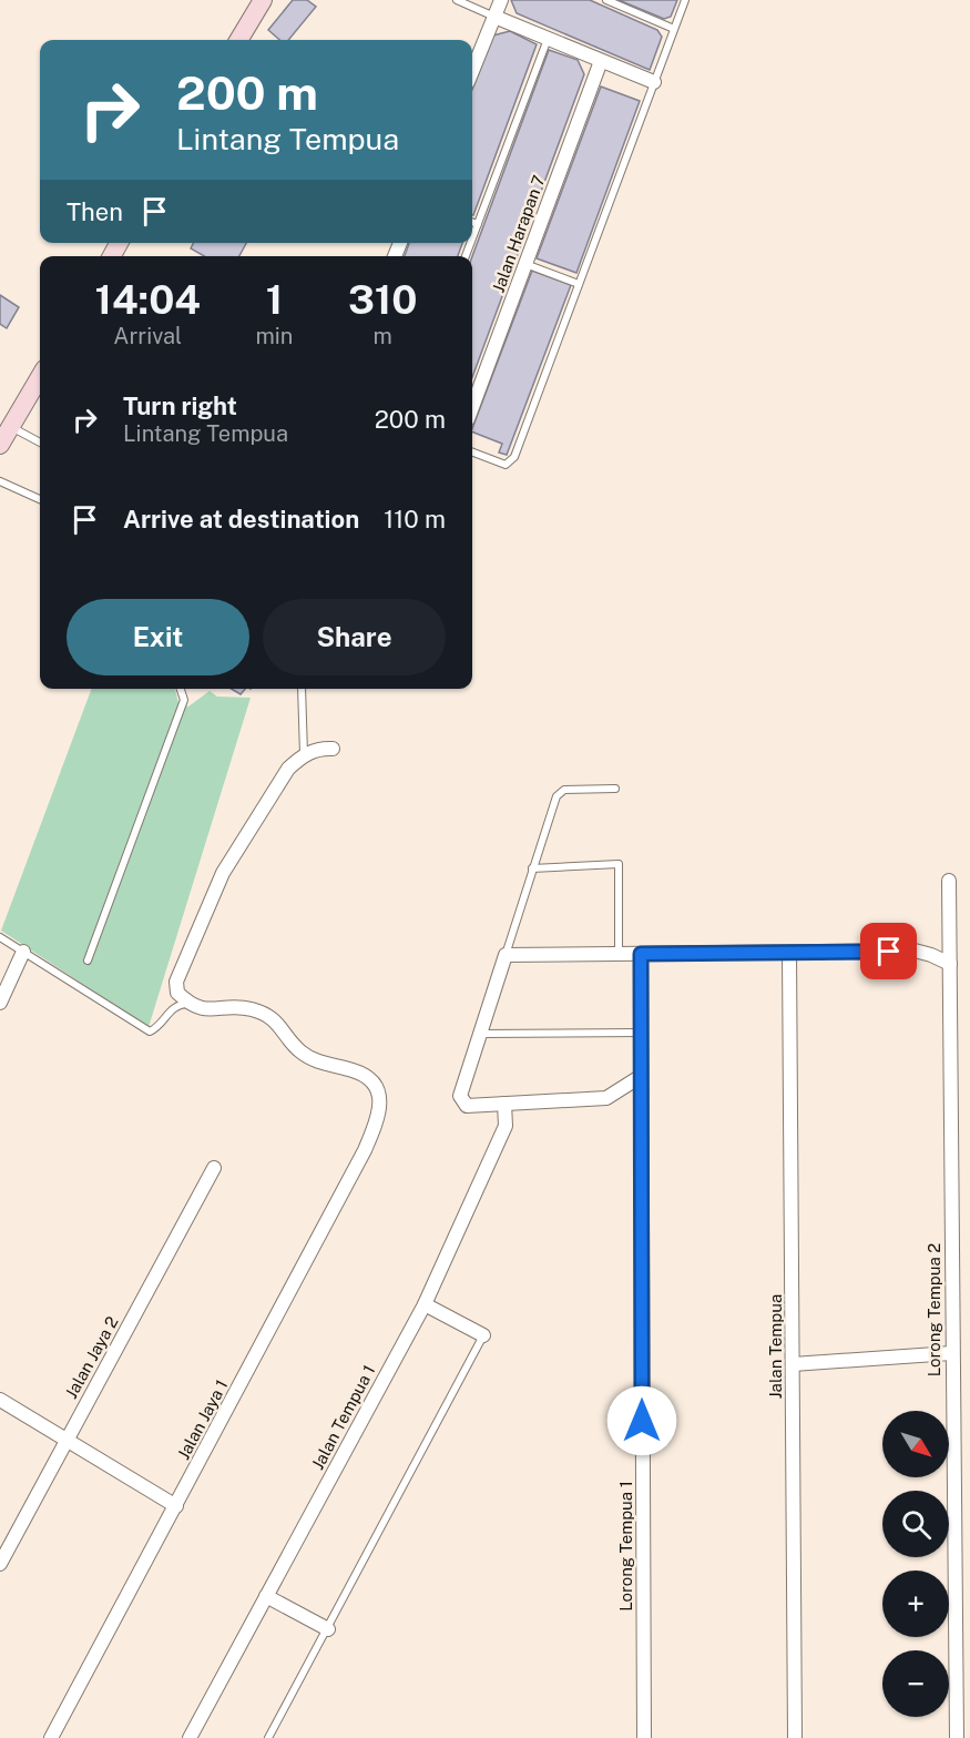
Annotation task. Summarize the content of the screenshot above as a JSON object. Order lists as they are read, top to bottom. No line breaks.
{"streets":{"street":["Jalan Harapan 7","Lorong Tempua 2","Jalan Tempua","Jalan Jaya 2","Jalan Tempua 1","Jalan Jaya 1","Lorong Tempua 1"]},"north":"bottom right","page":{"turn":["200 m","Lintang Tempua"],"then":"Then","eta":["14:04","Arrival","1","min","310","m"],"list":[{"name":"Turn right","note":"Lintang Tempua","value":"200 m"},{"name":"Arrive at destination","value":"110 m"}],"buttons":["Exit","Share"],"map_buttons":["+","−"]}}
